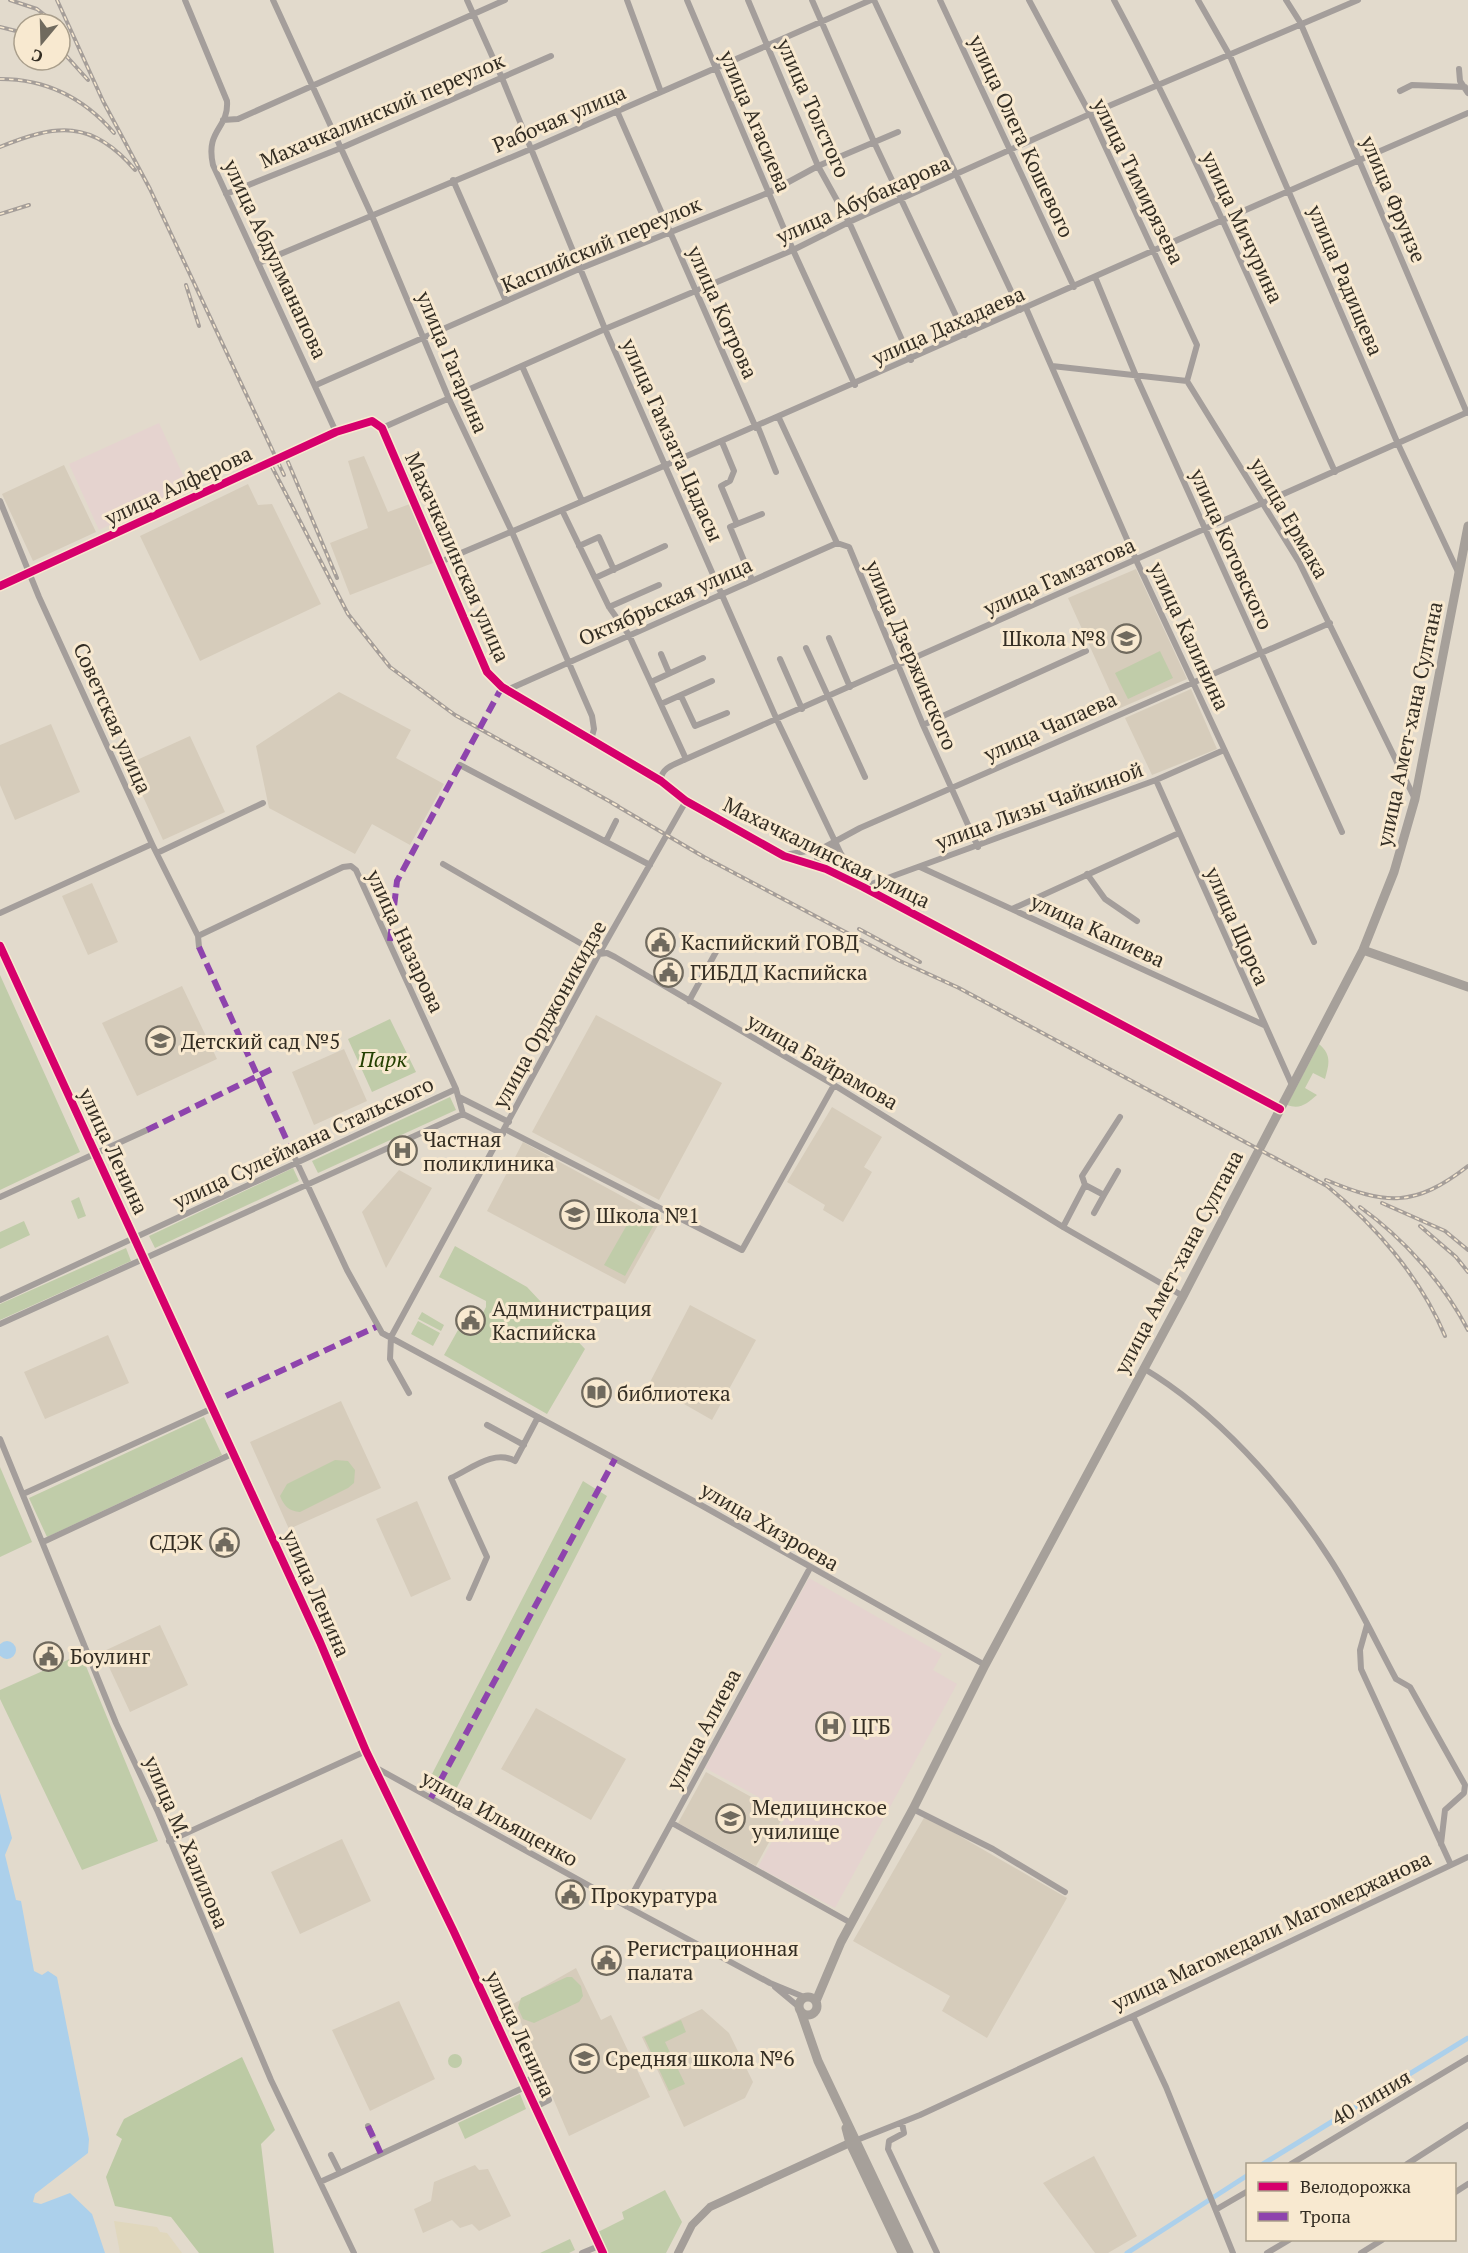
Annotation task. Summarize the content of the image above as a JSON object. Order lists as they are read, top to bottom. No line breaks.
{"streets":{"main road":["улица Амет-хана Султана"],"street":["улица Толстого","Махачкалинский переулок","Рабочая улица","улица Агасиева","улица Олега Кошевого","улица Тимирязева","улица Абубакарова","улица Фрунзе","улица Мичурина","Каспийский переулок","улица Абдулманапова","улица Радищева","улица Котрова","улица Дахадаева","улица Гагарина","улица Гамзата Цадасы","улица Алферова","улица Ермака","улица Котовского","Махачкалинская улица","улица Гамзатова","Октябрьская улица","улица Калинина","улица Дзержинского","Советская улица","улица Чапаева","улица Лизы Чайкиной","улица Щорса","улица Капиева","улица Назарова","улица Орджоникидзе","улица Байрамова","улица Сулеймана Стальского","улица Ленина","улица Хизроева","улица Алиева","улица Ильященко","улица М. Халилова","улица Магомедали Магомеджановa","40 линия"]},"crossings":[["улица Толстого","Рабочая улица"],["улица Толстого","улица Абубакарова"],["улица Толстого","Каспийский переулок"],["улица Толстого","улица Дахадаева"],["Махачкалинский переулок","улица Абдулманапова"],["Махачкалинский переулок","улица Гагарина"],["Махачкалинский переулок","улица Гамзата Цадасы"],["Рабочая улица","улица Агасиева"],["Рабочая улица","улица Абдулманапова"],["Рабочая улица","улица Котрова"],["Рабочая улица","улица Гагарина"],["Рабочая улица","улица Гамзата Цадасы"],["Рабочая улица","улица Калинина"],["улица Агасиева","улица Абубакарова"],["улица Агасиева","Каспийский переулок"],["улица Агасиева","улица Дахадаева"],["улица Олега Кошевого","улица Абубакарова"],["улица Олега Кошевого","улица Дахадаева"],["улица Тимирязева","улица Абубакарова"],["улица Тимирязева","улица Дахадаева"],["улица Тимирязева","улица Ермака"],["улица Абубакарова","улица Фрунзе"],["улица Абубакарова","улица Мичурина"],["улица Абубакарова","улица Радищева"],["улица Абубакарова","улица Котрова"],["улица Абубакарова","улица Гагарина"],["улица Абубакарова","улица Гамзата Цадасы"],["улица Абубакарова","улица Алферова"],["улица Абубакарова","Махачкалинская улица"],["улица Абубакарова","улица Калинина"],["улица Фрунзе","улица Дахадаева"],["улица Фрунзе","улица Гамзатова"],["улица Мичурина","улица Дахадаева"],["улица Мичурина","улица Гамзатова"],["Каспийский переулок","улица Абдулманапова"],["Каспийский переулок","улица Котрова"],["Каспийский переулок","улица Гагарина"],["Каспийский переулок","улица Гамзата Цадасы"],["улица Абдулманапова","улица Алферова"],["улица Радищева","улица Дахадаева"],["улица Радищева","улица Гамзатова"],["улица Радищева","улица Амет-хана Султана"],["улица Котрова","улица Дахадаева"],["улица Дахадаева","улица Гагарина"],["улица Дахадаева","улица Гамзата Цадасы"],["улица Дахадаева","улица Котовского"],["улица Дахадаева","Махачкалинская улица"],["улица Дахадаева","улица Калинина"],["улица Дахадаева","улица Дзержинского"],["улица Гагарина","Махачкалинская улица"],["улица Гагарина","Октябрьская улица"],["улица Гамзата Цадасы","Махачкалинская улица"],["улица Гамзата Цадасы","улица Гамзатова"],["улица Гамзата Цадасы","Октябрьская улица"],["улица Гамзата Цадасы","улица Чапаева"],["улица Гамзата Цадасы","улица Лизы Чайкиной"],["улица Алферова","Махачкалинская улица"],["улица Алферова","Советская улица"],["улица Ермака","улица Гамзатова"],["улица Ермака","улица Амет-хана Султана"],["улица Ермака","улица Чапаева"],["улица Котовского","улица Гамзатова"],["улица Котовского","улица Чапаева"],["Махачкалинская улица","улица Гамзатова"],["Махачкалинская улица","Октябрьская улица"],["Махачкалинская улица","улица Амет-хана Султана"],["Махачкалинская улица","улица Чапаева"],["Махачкалинская улица","улица Лизы Чайкиной"],["Махачкалинская улица","улица Орджоникидзе"],["улица Гамзатова","улица Калинина"],["улица Гамзатова","улица Дзержинского"],["Октябрьская улица","улица Дзержинского"],["улица Калинина","улица Чапаева"],["улица Калинина","улица Лизы Чайкиной"],["улица Дзержинского","улица Чапаева"],["улица Дзержинского","улица Лизы Чайкиной"],["Советская улица","улица Назарова"],["улица Амет-хана Султана","улица Щорса"],["улица Амет-хана Султана","улица Байрамова"],["улица Амет-хана Султана","улица Хизроева"],["улица Лизы Чайкиной","улица Щорса"],["улица Лизы Чайкиной","улица Капиева"],["улица Щорса","улица Капиева"],["улица Назарова","улица Сулеймана Стальского"],["улица Орджоникидзе","улица Байрамова"],["улица Орджоникидзе","улица Хизроева"],["улица Сулеймана Стальского","улица Ленина"],["улица Сулеймана Стальского","улица Хизроева"],["улица Ленина","улица Ильященко"],["улица Хизроева","улица Алиева"],["улица Алиева","улица Ильященко"]],"parks":["Парк"],"places":{"school or university":["Школа №8","Детский сад №5","Школа №1","Медицинское училище","Средняя школа №6"],"public building":["Каспийский ГОВД","ГИБДД Каспийска","Администрация Каспийска","СДЭК","Боулинг","Прокуратура","Регистрационная палата"],"hospital":["Частная поликлиника","ЦГБ"],"library":["библиотека"]},"legend":["Велодорожка","Тропа"],"north":"bottom"}
